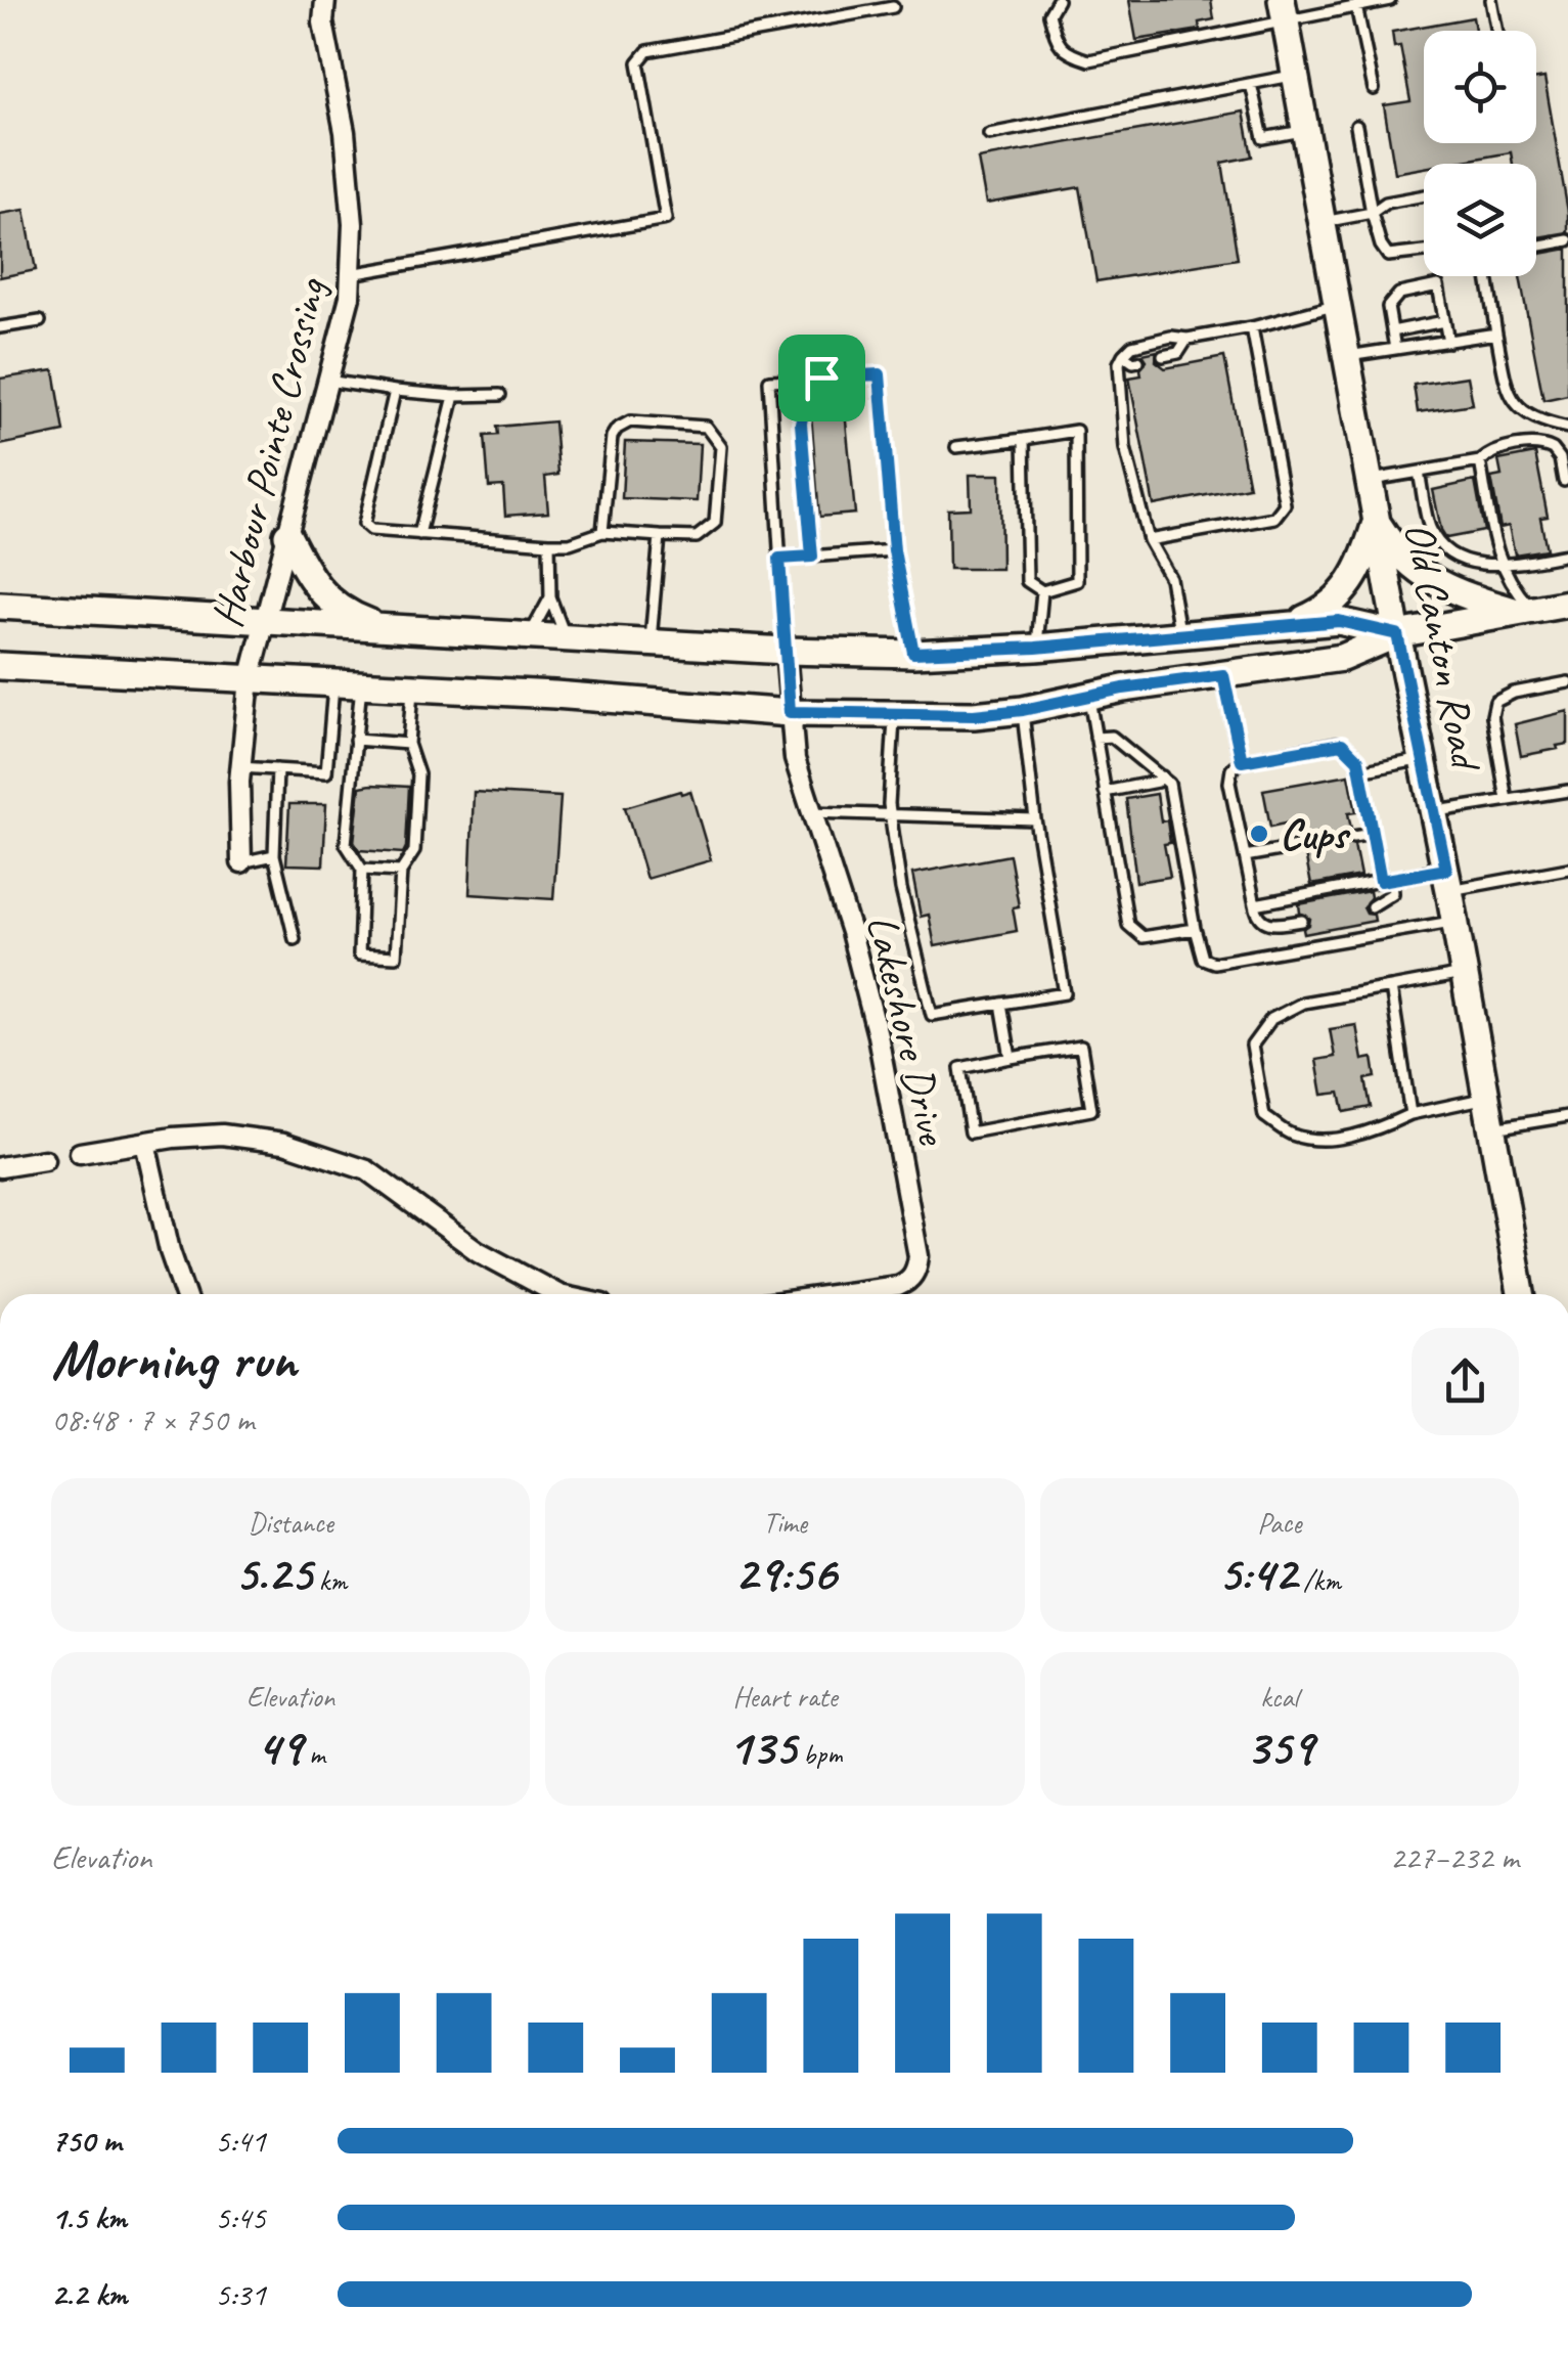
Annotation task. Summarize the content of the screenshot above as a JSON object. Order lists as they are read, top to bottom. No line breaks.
{"streets":{"main road":["Old Canton Road"],"street":["Harbour Pointe Crossing","Lakeshore Drive"]},"places":["Cups"],"page":{"heading":["Morning run","08:48 · 7 × 750 m"],"stats":[["Distance","5.25 km"],["Time","29:56"],["Pace","5:42 /km"],["Elevation","49 m"],["Heart rate","135 bpm"],["kcal","359"]],"chart":["Elevation","227–232 m"],"list":[{"name":"750 m","note":"5:41"},{"name":"1.5 km","note":"5:45"},{"name":"2.2 km","note":"5:31"}]}}
